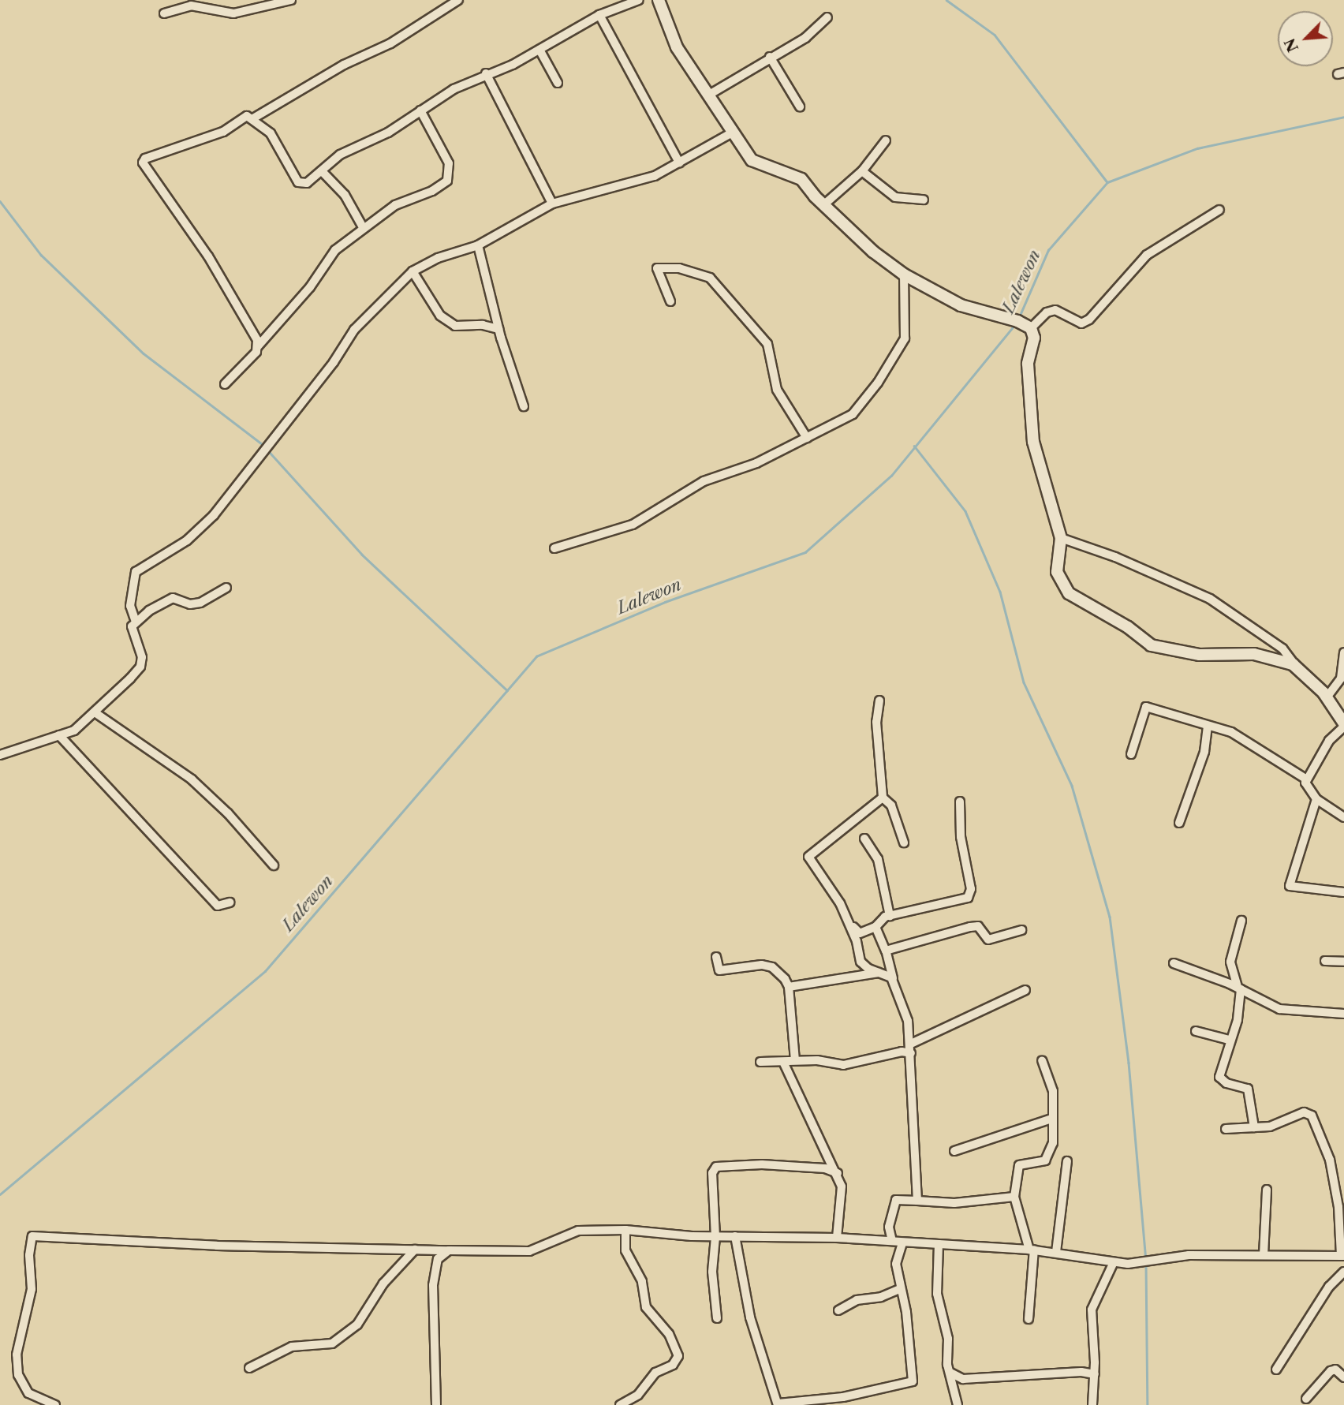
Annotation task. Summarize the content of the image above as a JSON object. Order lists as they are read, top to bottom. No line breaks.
{"water":["Lalewon"],"north":"bottom left"}
